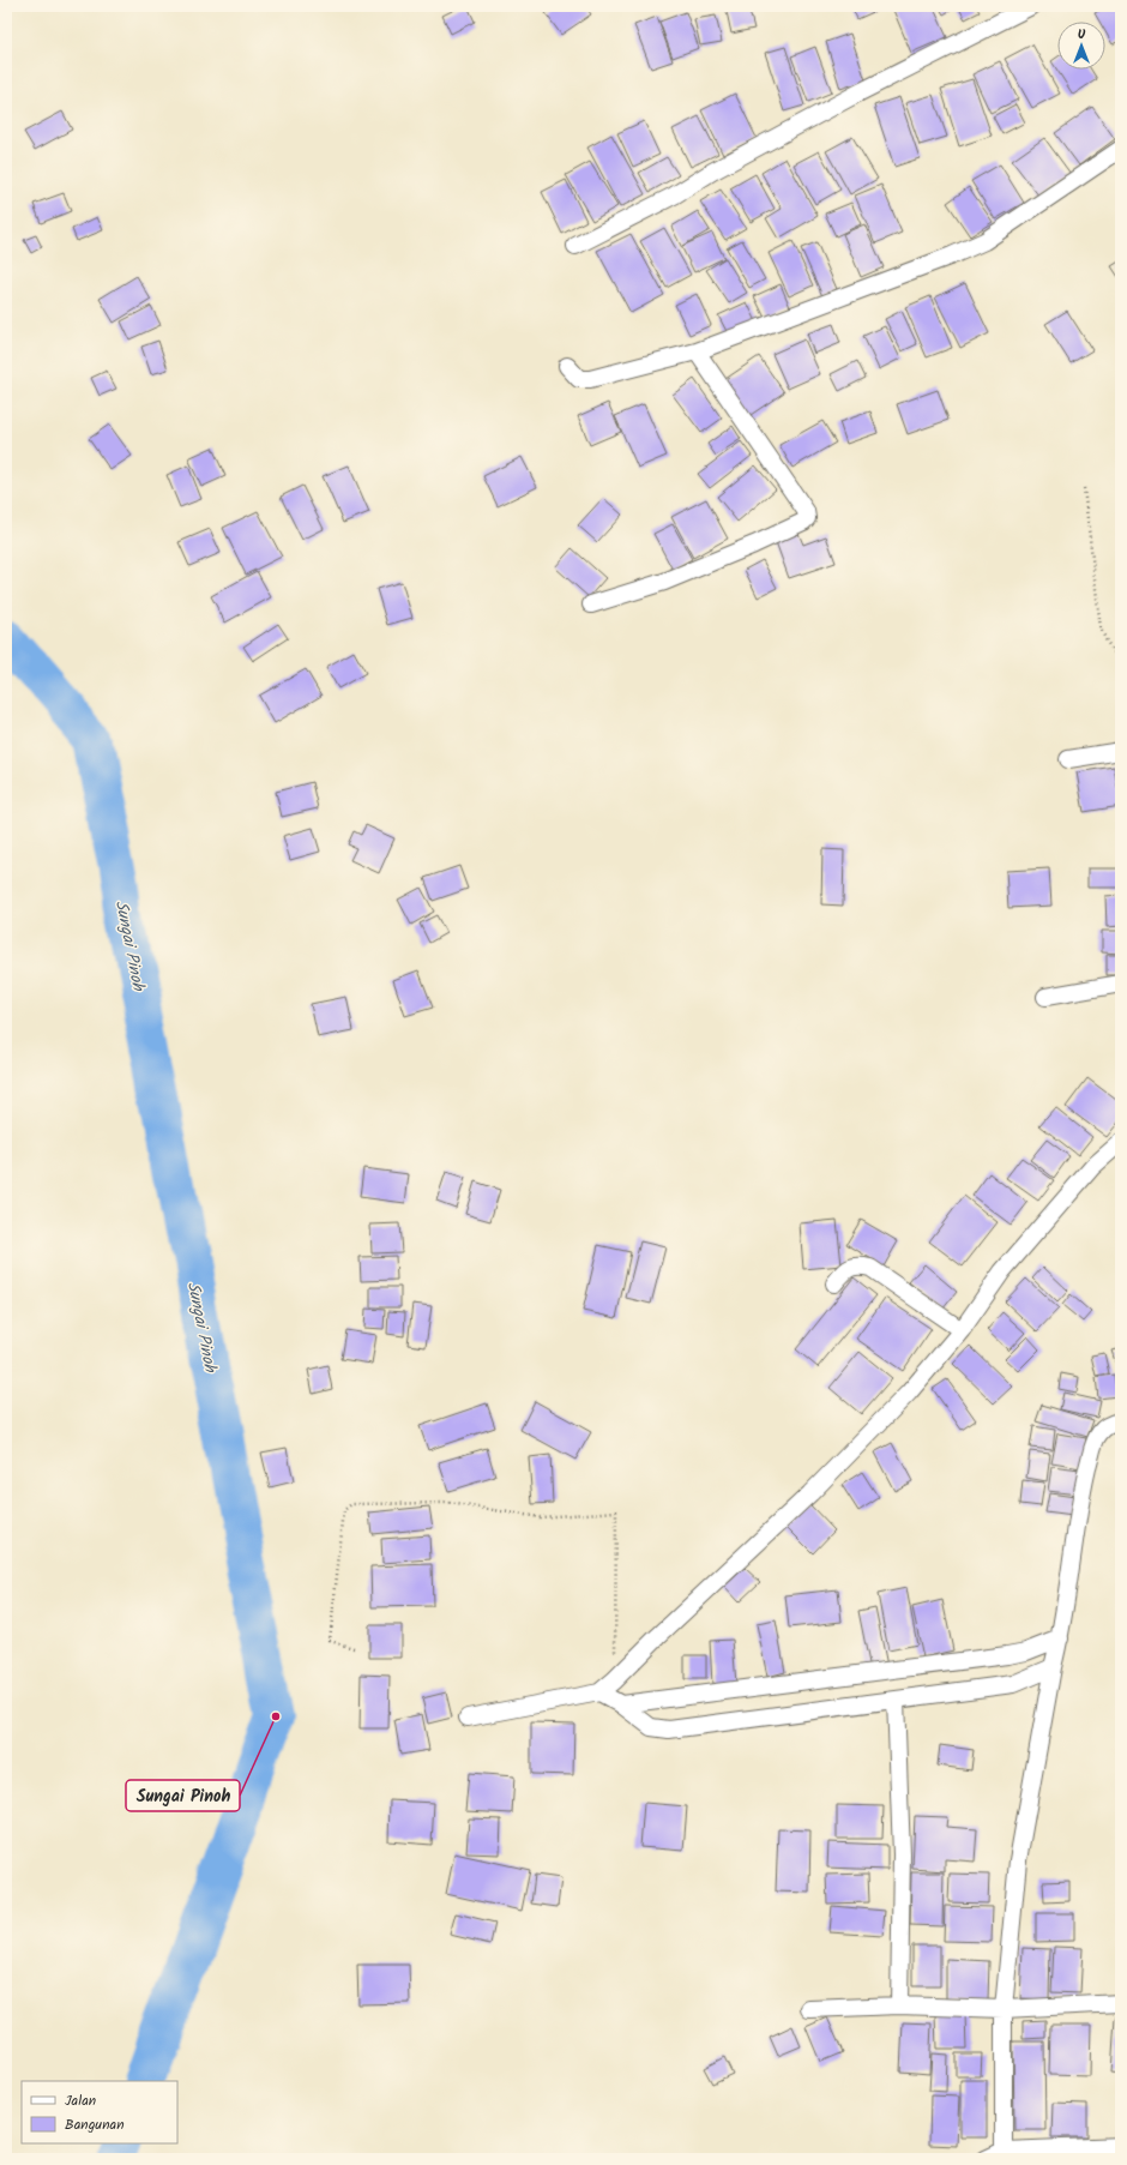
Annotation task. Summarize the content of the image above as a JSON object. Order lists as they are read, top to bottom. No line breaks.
{"water":["Sungai Pinoh"],"places":["Sungai Pinoh"],"legend":["Jalan","Bangunan"],"north":"top"}
